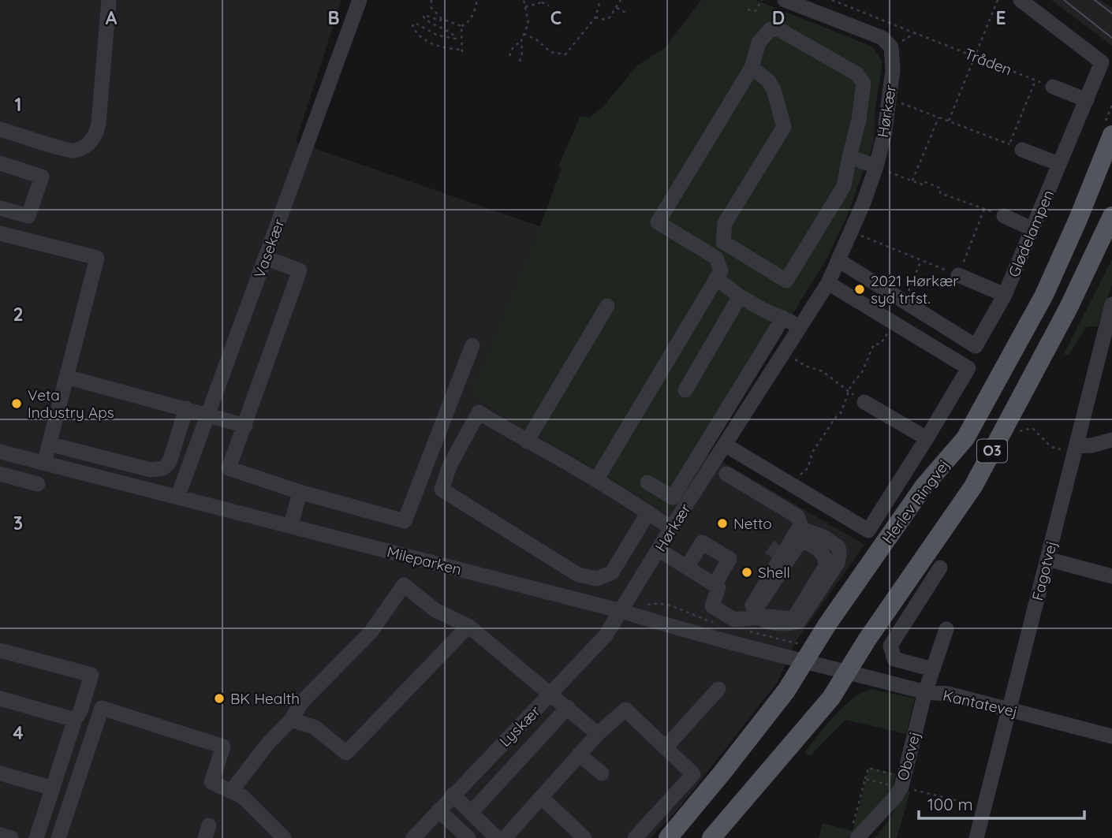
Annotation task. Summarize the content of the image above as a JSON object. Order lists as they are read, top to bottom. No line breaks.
{"streets":{"main road":["O3","Herlev Ringvej"],"street":["Hørkær","Glødelampen","Vasekær","Mileparken","Fagotvej","Kantatevej","Lyskær","Obovej"],"path":["Tråden"]},"crossings":[["Hørkær","Glødelampen"],["Hørkær","Mileparken"],["Hørkær","Lyskær"],["Vasekær","Mileparken"],["O3","Mileparken"],["O3","Kantatevej"],["Herlev Ringvej","Mileparken"],["Mileparken","Kantatevej"],["Mileparken","Lyskær"],["Fagotvej","Kantatevej"],["Kantatevej","Obovej"]],"places":["2021 Hørkær syd trfst.","Veta Industry Aps","Netto","Shell","BK Health"],"scale_bar":"100 m","grid":{"columns":["A","B","C","D","E"],"rows":["1","2","3","4"]}}
